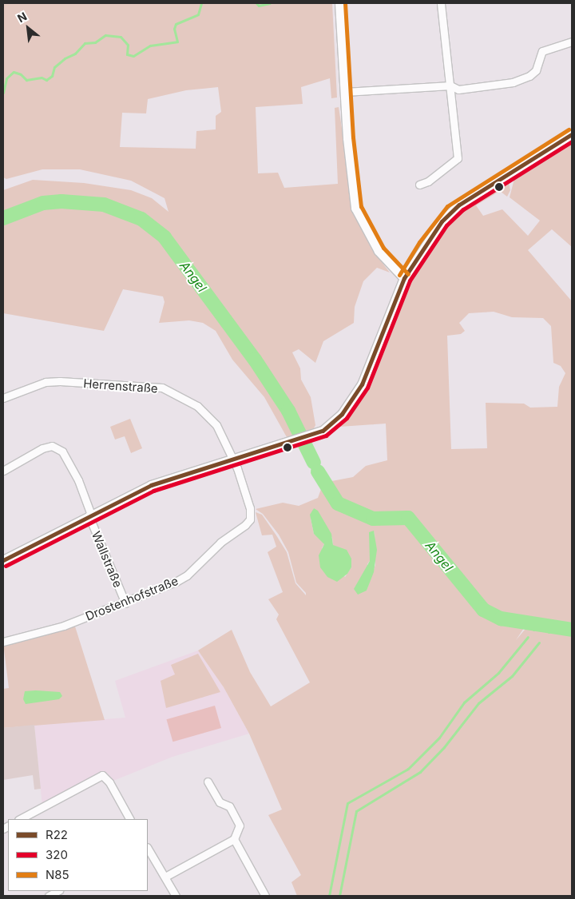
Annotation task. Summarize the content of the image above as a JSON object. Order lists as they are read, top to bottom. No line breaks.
{"streets":{"street":["Herrenstraße","Wallstraße","Drostenhofstraße"]},"crossings":[["Herrenstraße","Drostenhofstraße"],["Wallstraße","Drostenhofstraße"]],"water":["Angel"],"lines":["transit line N85","transit line R22","transit line 320"],"legend":["R22","320","N85"],"north":"top left"}
